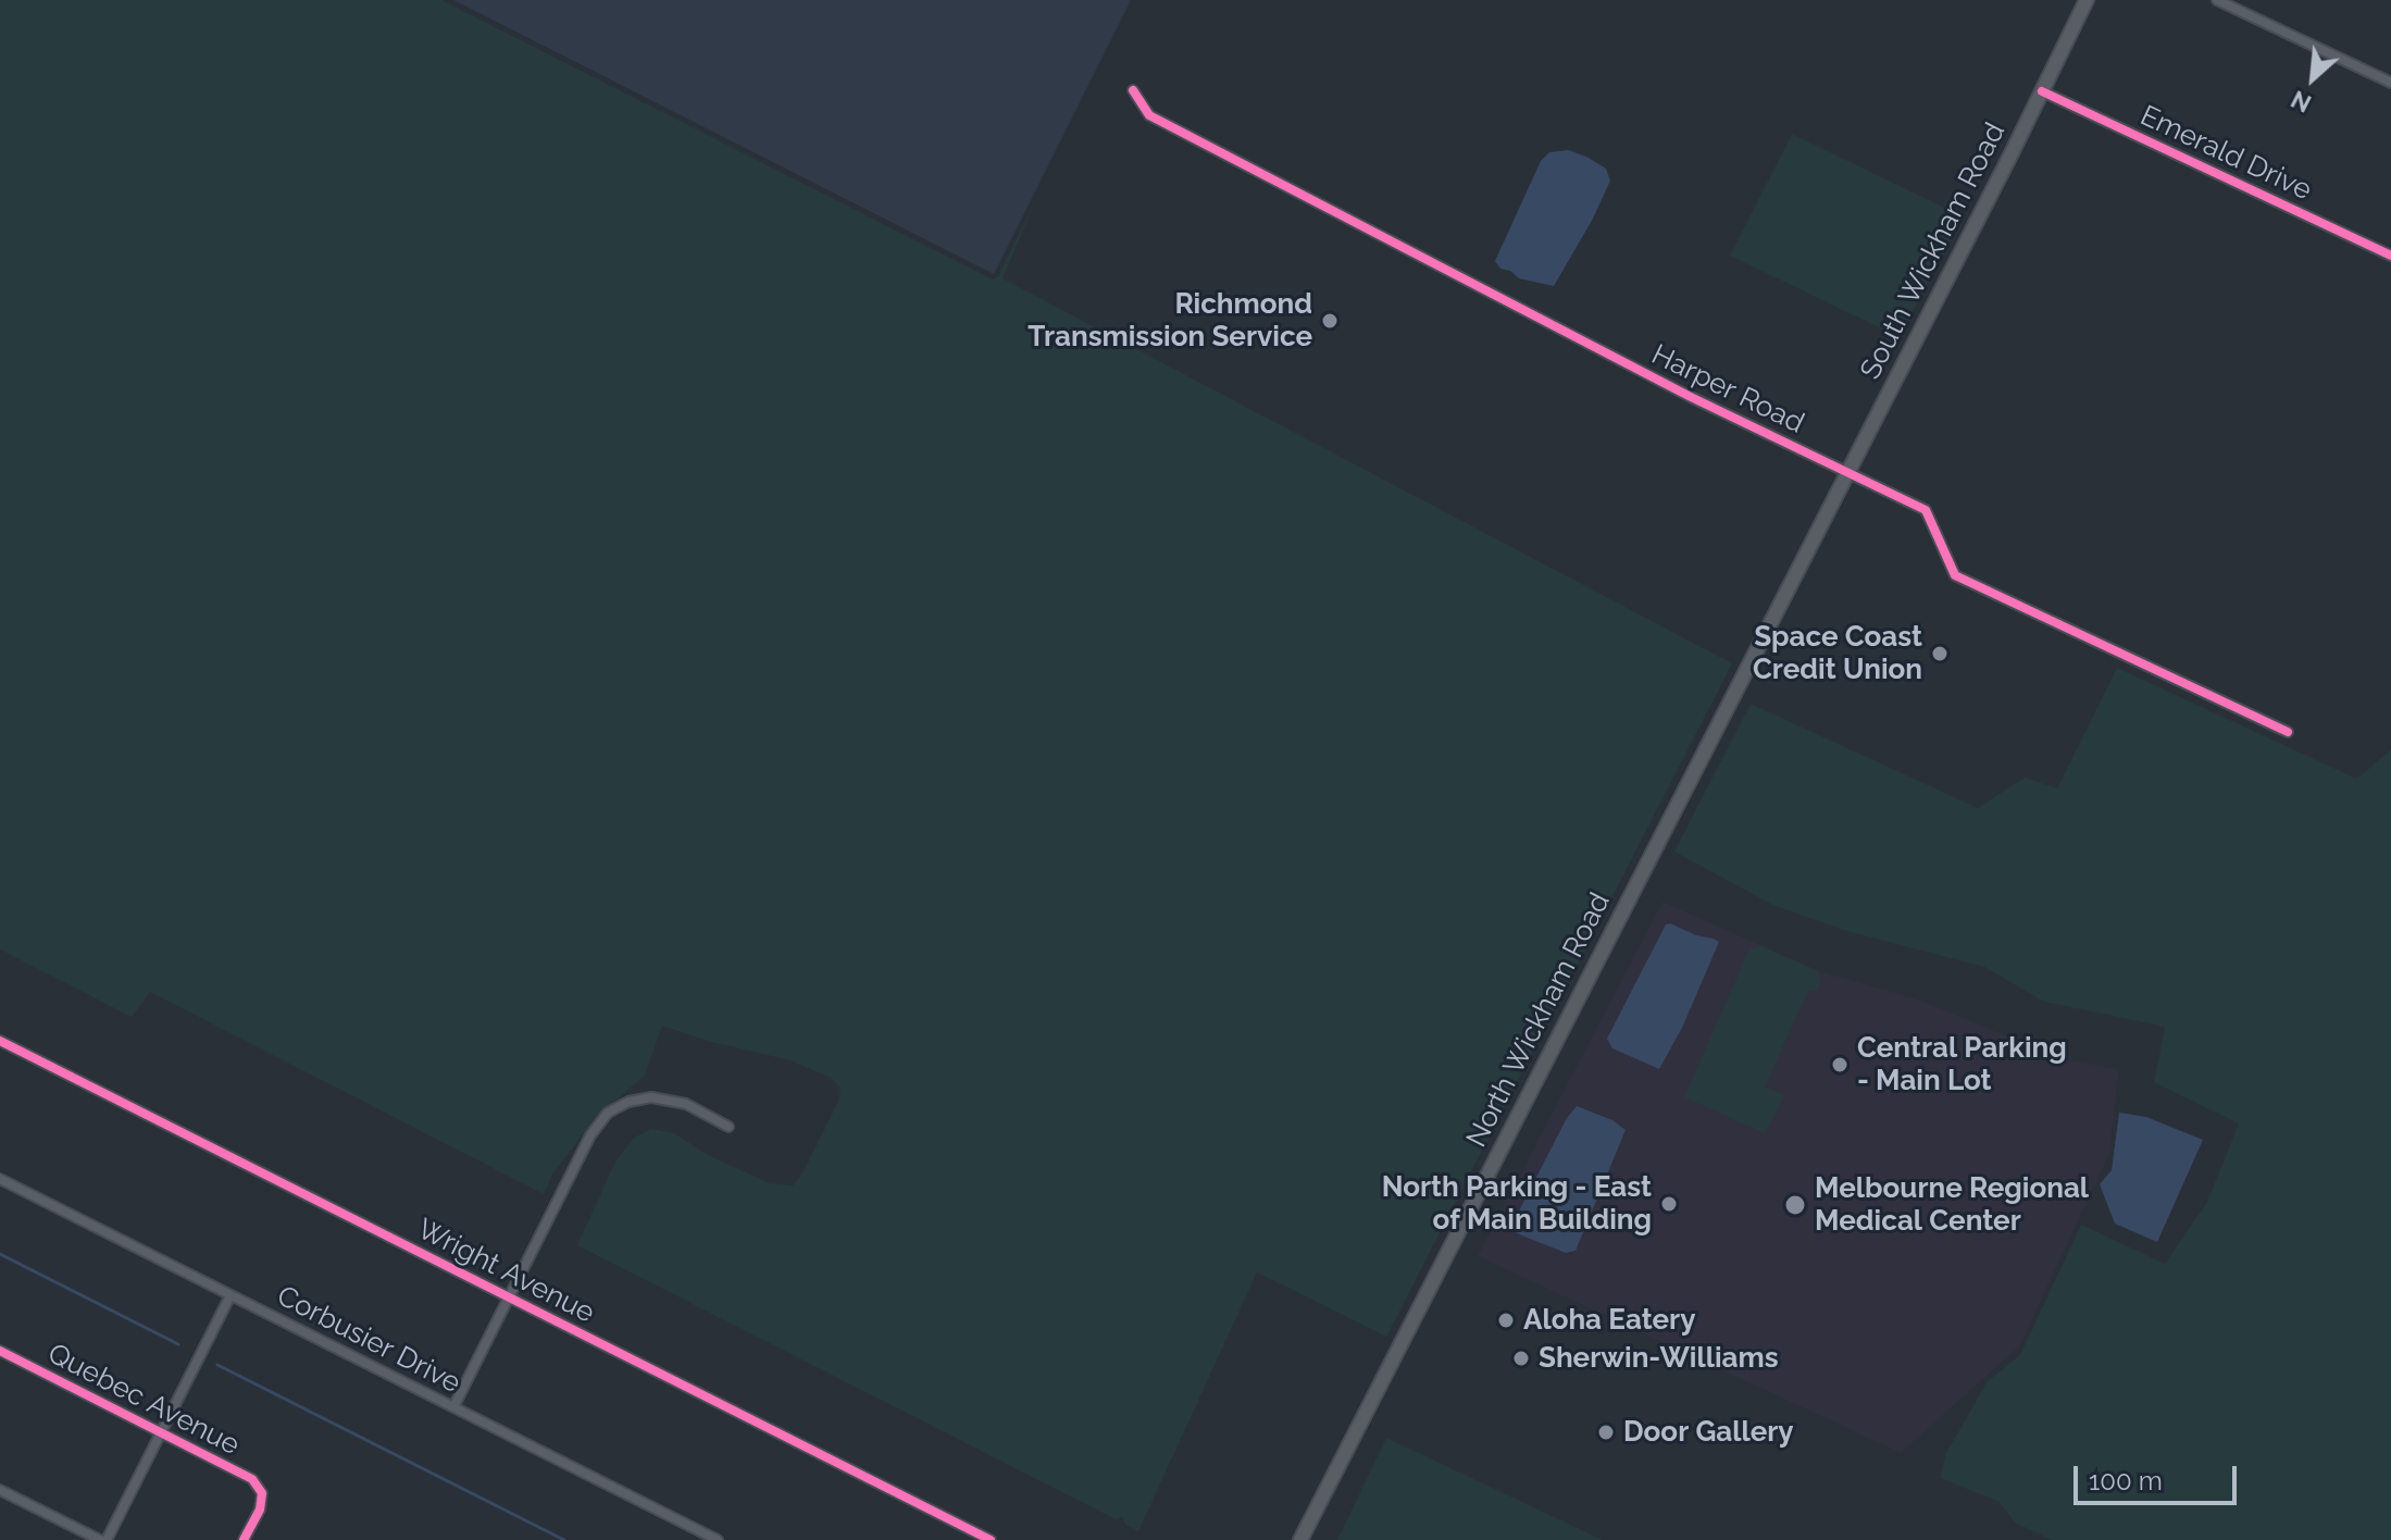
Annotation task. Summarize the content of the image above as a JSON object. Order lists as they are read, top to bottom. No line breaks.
{"streets":{"main road":["South Wickham Road","North Wickham Road"],"street":["Emerald Drive","Harper Road","Wright Avenue","Corbusier Drive","Quebec Avenue"]},"crossings":[["Emerald Drive","South Wickham Road"],["South Wickham Road","Harper Road"],["South Wickham Road","North Wickham Road"]],"places":["Richmond Transmission Service","Space Coast Credit Union","Central Parking - Main Lot","North Parking - East of Main Building","Melbourne Regional Medical Center","Aloha Eatery","Sherwin-Williams","Door Gallery"],"scale_bar":"100 m","north":"bottom left"}
